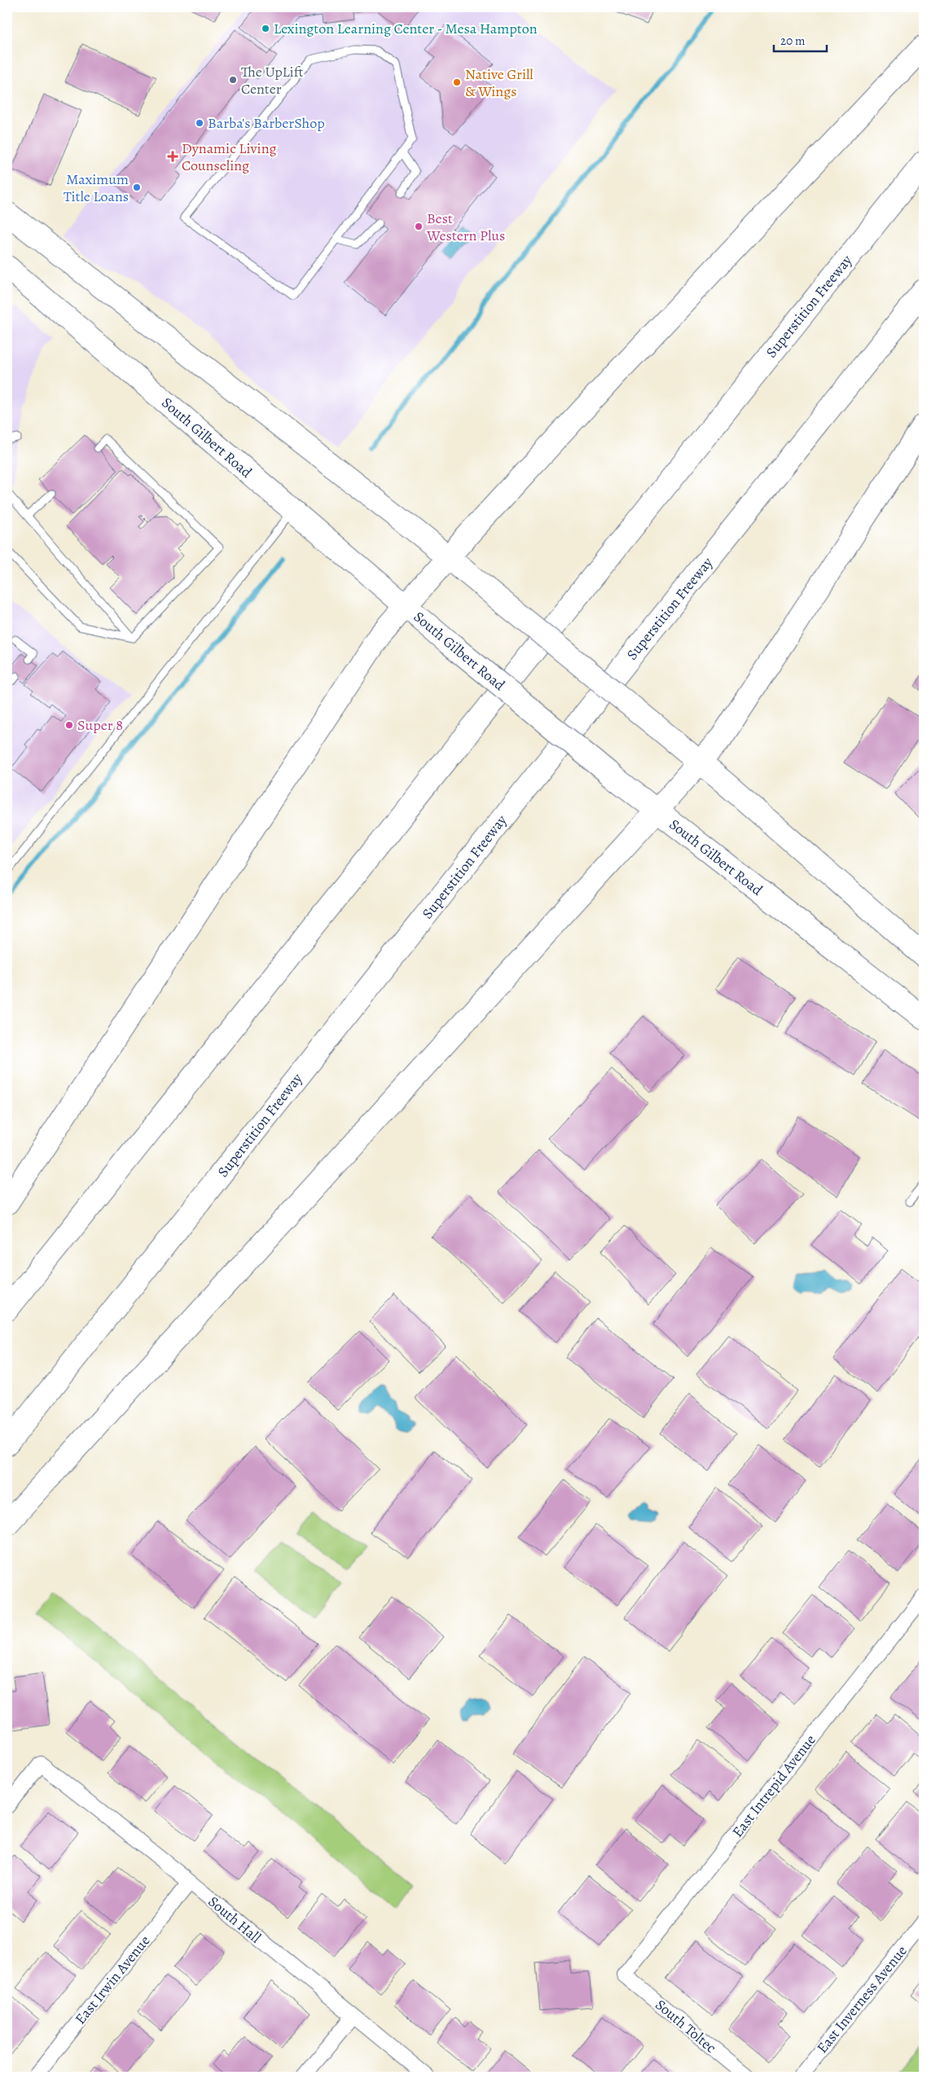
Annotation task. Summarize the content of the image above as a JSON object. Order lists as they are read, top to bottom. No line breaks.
{"streets":{"main road":["Superstition Freeway","South Gilbert Road"],"street":["East Intrepid Avenue","South Hall","East Irwin Avenue","East Inverness Avenue","South Toltec"]},"crossings":[["East Intrepid Avenue","South Toltec"],["South Hall","East Irwin Avenue"]],"places":{"other":["Lexington Learning Center - Mesa Hampton","The UpLift Center","Native Grill & Wings","Barba's BarberShop","Maximum Title Loans","Best Western Plus","Super 8"],"health":["Dynamic Living Counseling"]},"scale_bar":"20 m"}
